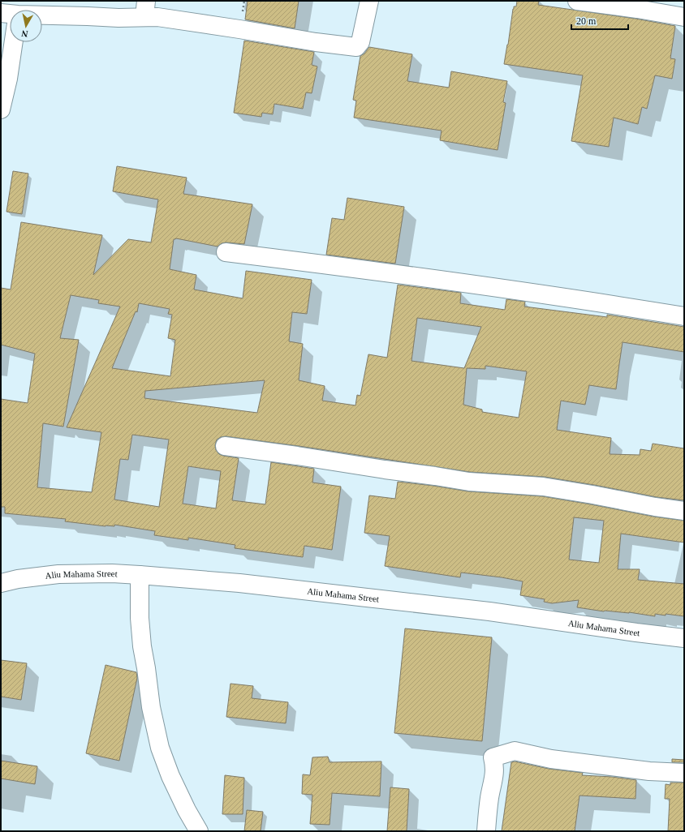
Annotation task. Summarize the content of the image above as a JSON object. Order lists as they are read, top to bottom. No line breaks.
{"streets":{"street":["Aliu Mahama Street"]},"scale_bar":"20 m","north":"bottom"}
